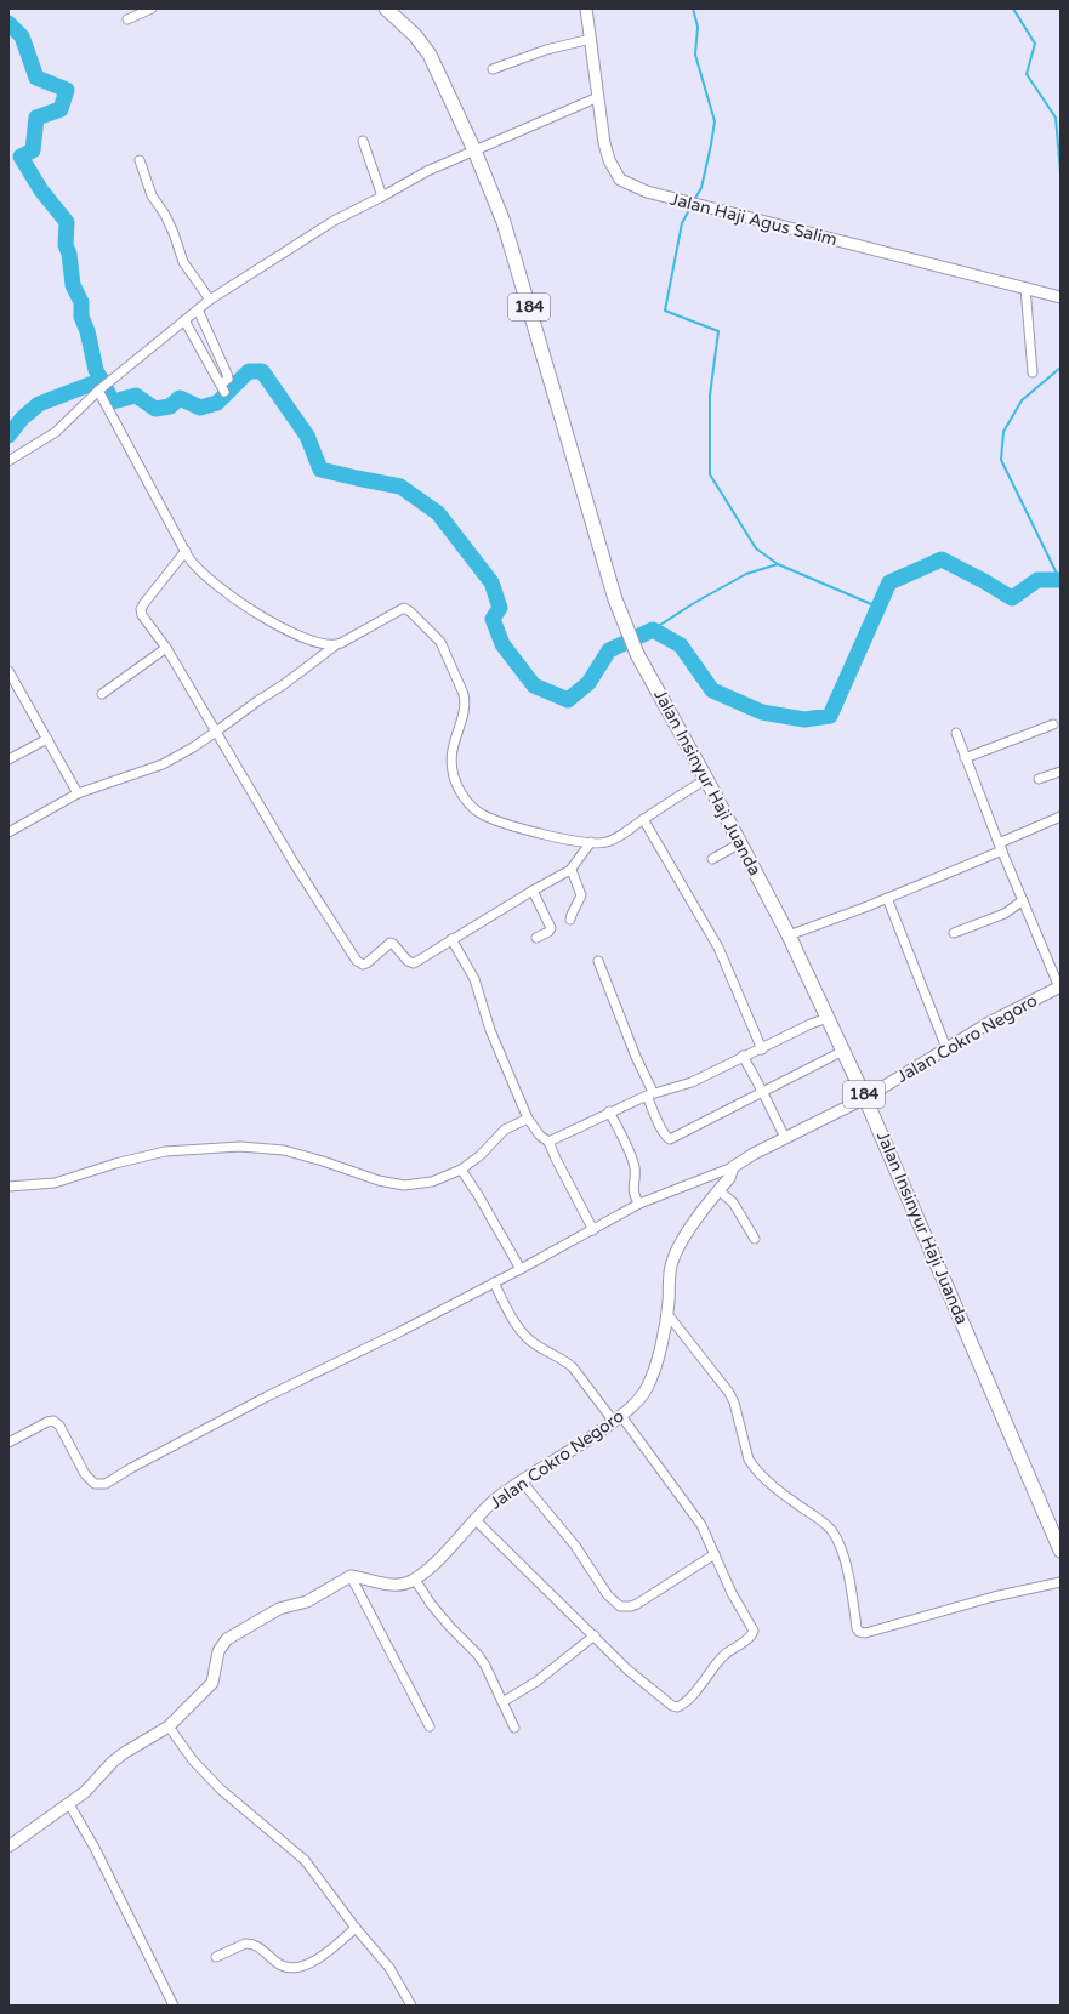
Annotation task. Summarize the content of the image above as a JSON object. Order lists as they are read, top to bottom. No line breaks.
{"streets":{"main road":["184","Jalan Insinyur Haji Juanda"],"street":["Jalan Haji Agus Salim","Jalan Cokro Negoro"]},"crossings":[["Jalan Insinyur Haji Juanda","Jalan Cokro Negoro"]]}
